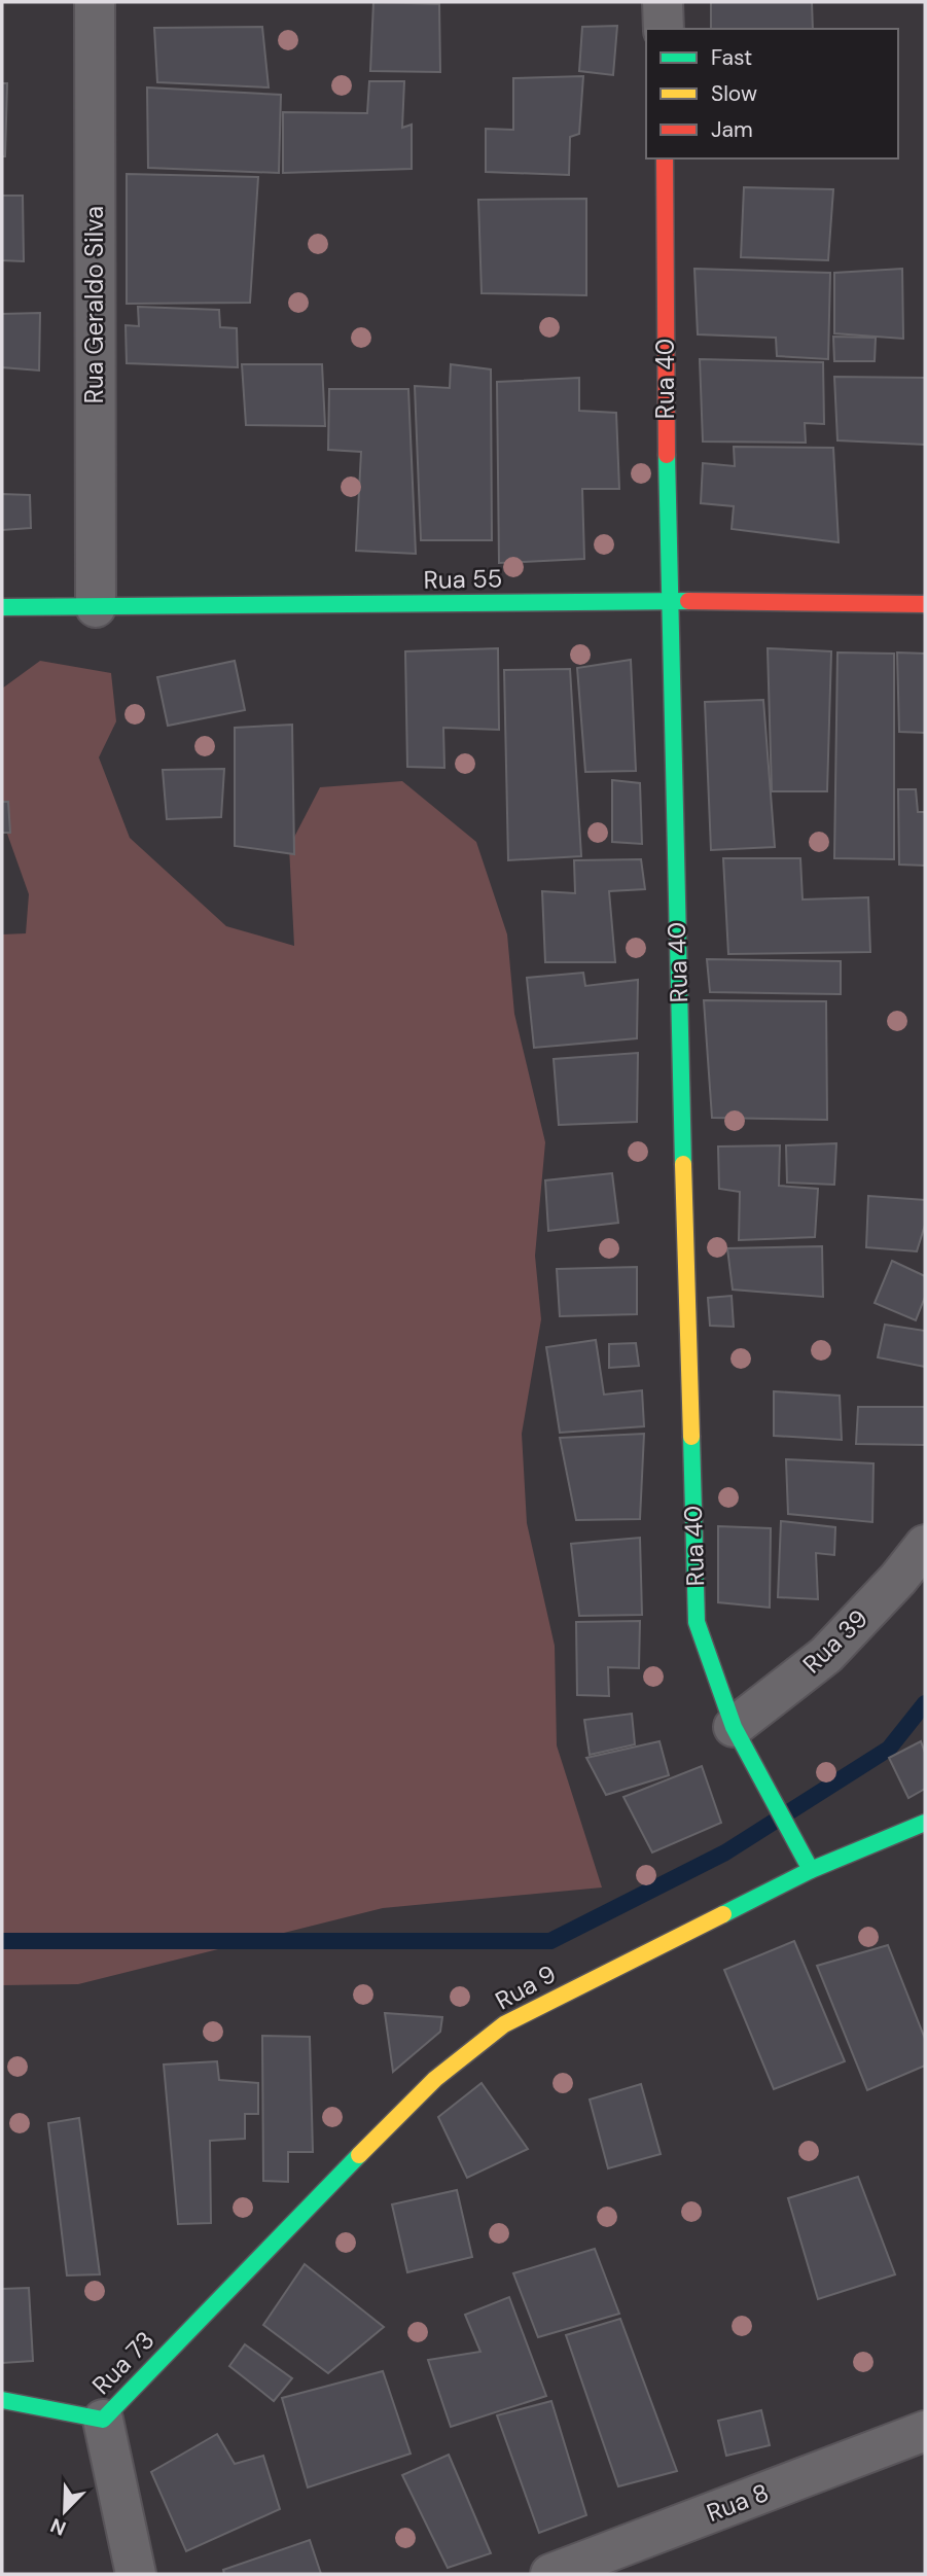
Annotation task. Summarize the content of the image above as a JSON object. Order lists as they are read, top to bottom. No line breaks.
{"streets":{"street":["Rua Geraldo Silva","Rua 40","Rua 55","Rua 39","Rua 9","Rua 73","Rua 8"]},"crossings":[["Rua Geraldo Silva","Rua 55"],["Rua 40","Rua 55"],["Rua 40","Rua 39"],["Rua 40","Rua 9"],["Rua 9","Rua 73"]],"legend":["Fast","Slow","Jam"],"north":"bottom left"}
